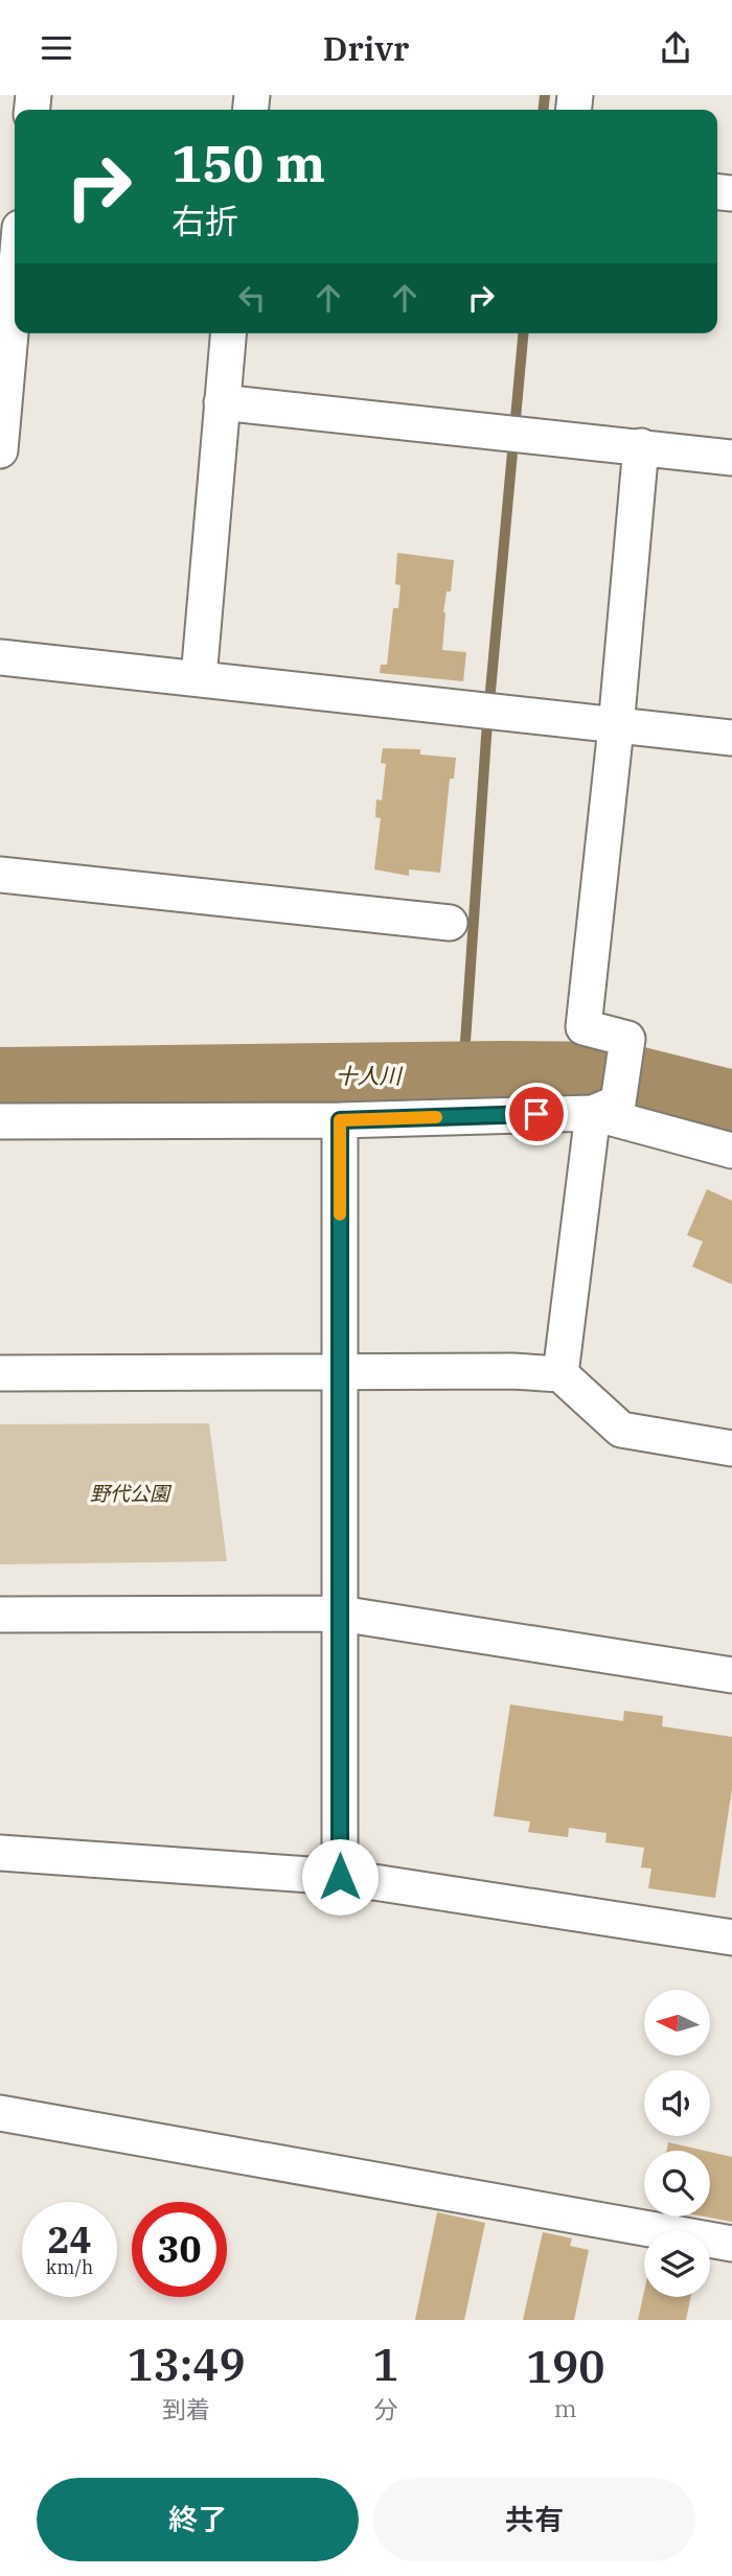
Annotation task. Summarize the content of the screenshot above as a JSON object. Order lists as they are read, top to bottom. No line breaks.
{"water":["十人川"],"parks":["野代公園"],"north":"left","page":{"header":"Drivr","turn":["150 m","右折"],"speed":"24 km/h","limit":"30","eta":["13:49","到着","1","分","190","m"],"buttons":["終了","共有"]}}
